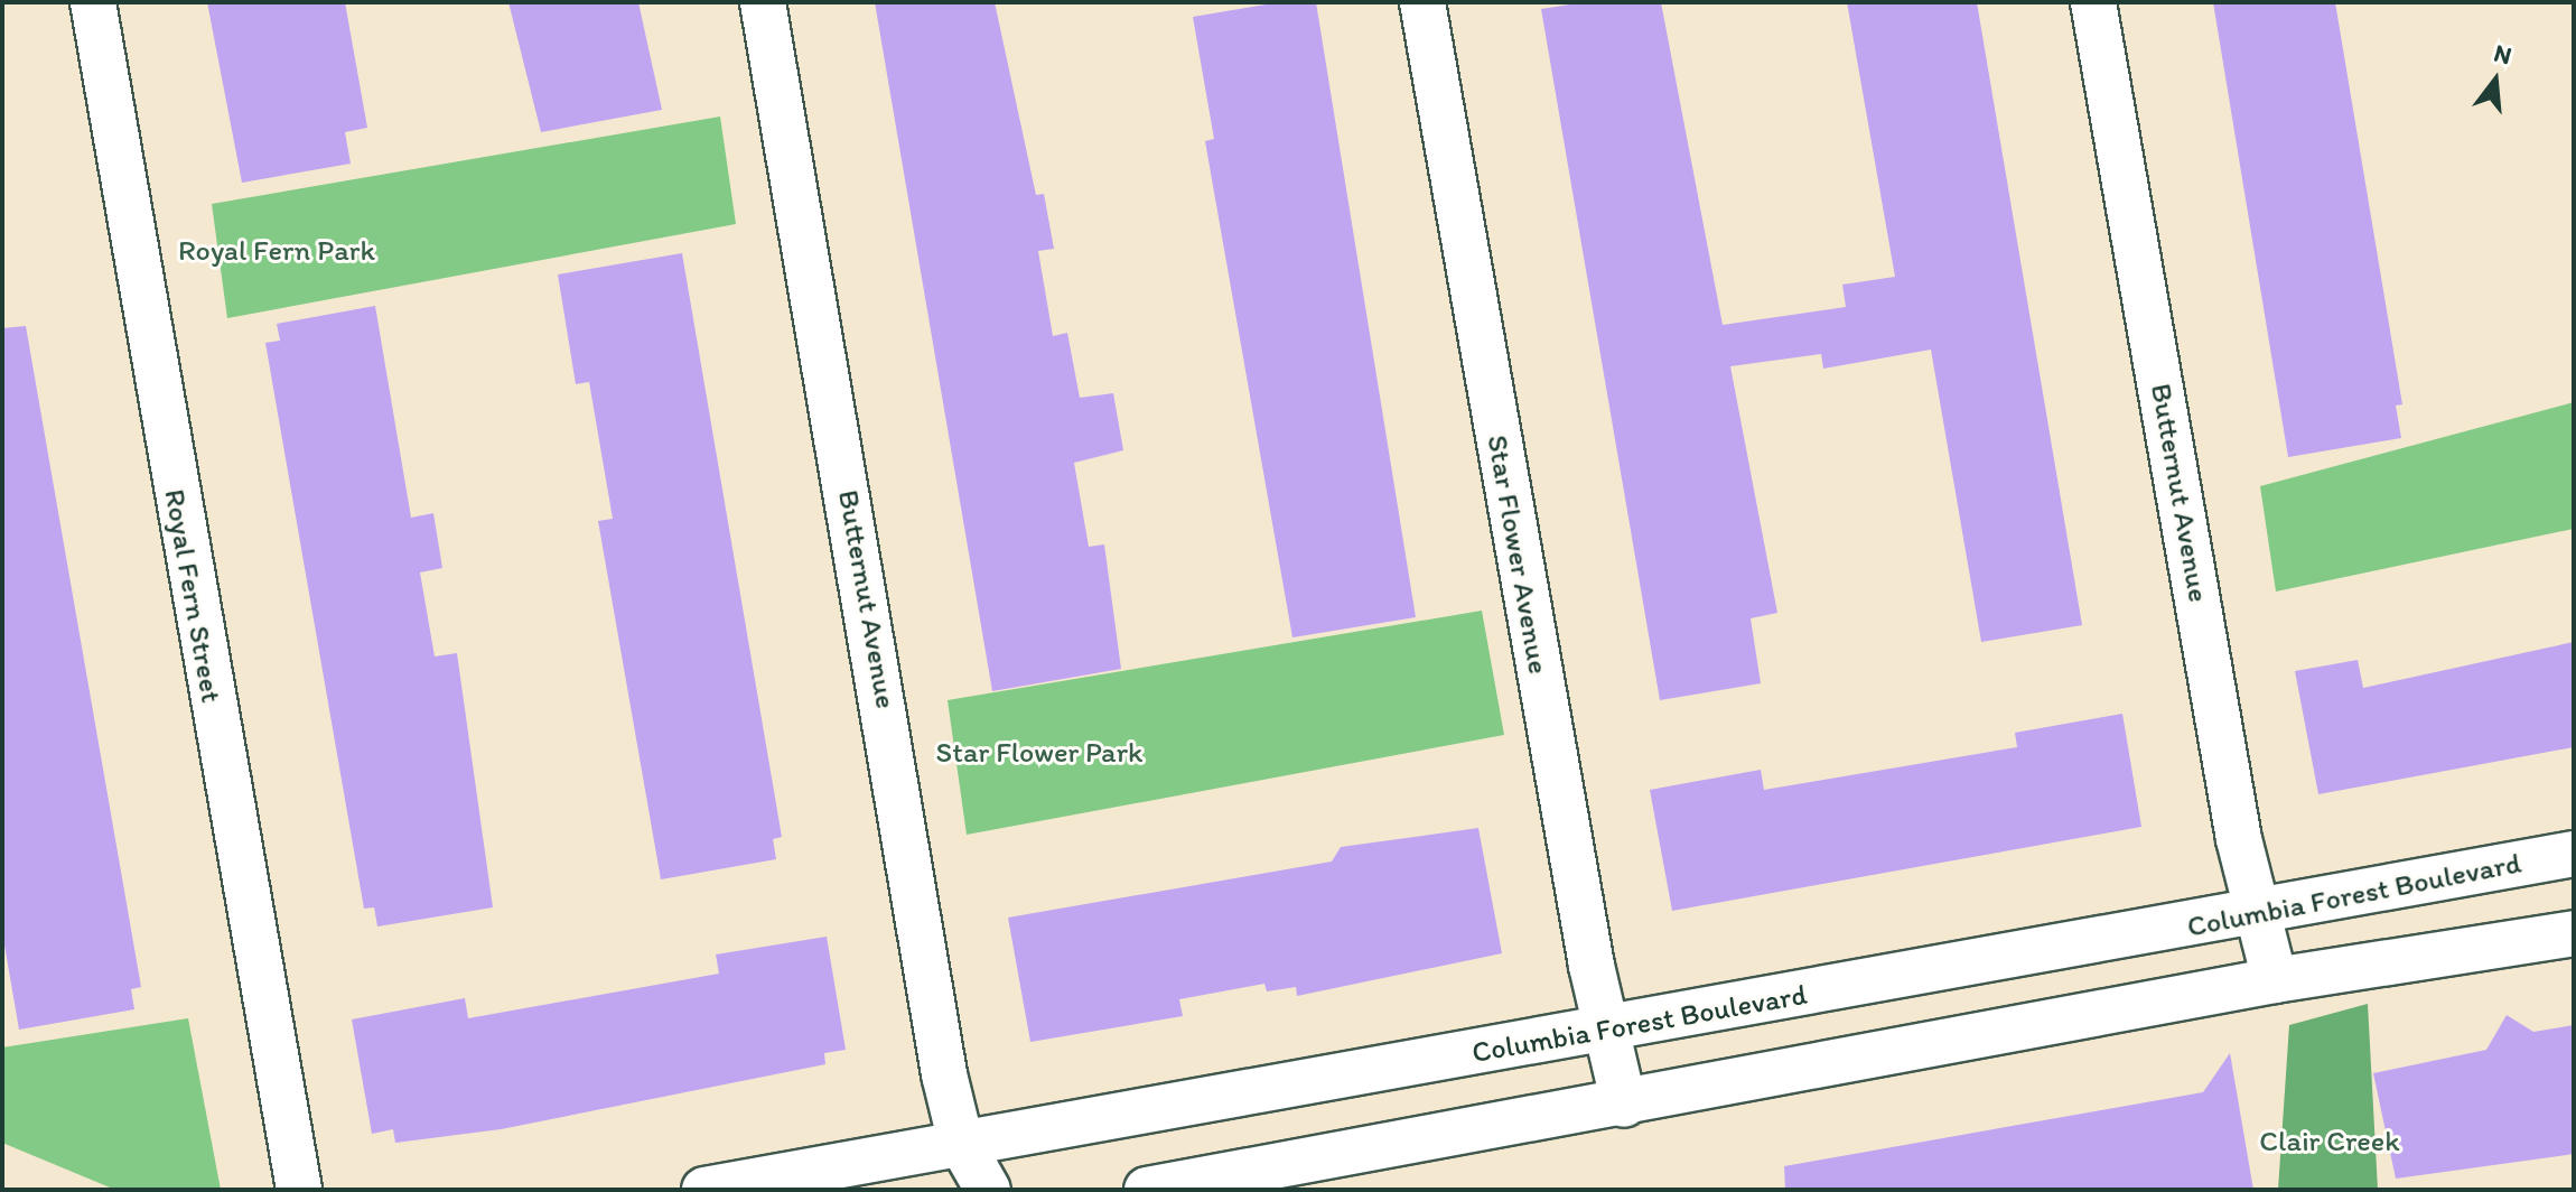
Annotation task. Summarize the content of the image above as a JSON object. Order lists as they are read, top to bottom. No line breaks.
{"streets":{"street":["Butternut Avenue","Star Flower Avenue","Royal Fern Street","Columbia Forest Boulevard"]},"crossings":[["Butternut Avenue","Columbia Forest Boulevard"],["Star Flower Avenue","Columbia Forest Boulevard"]],"parks":["Royal Fern Park","Star Flower Park","Clair Creek"],"north":"top"}
